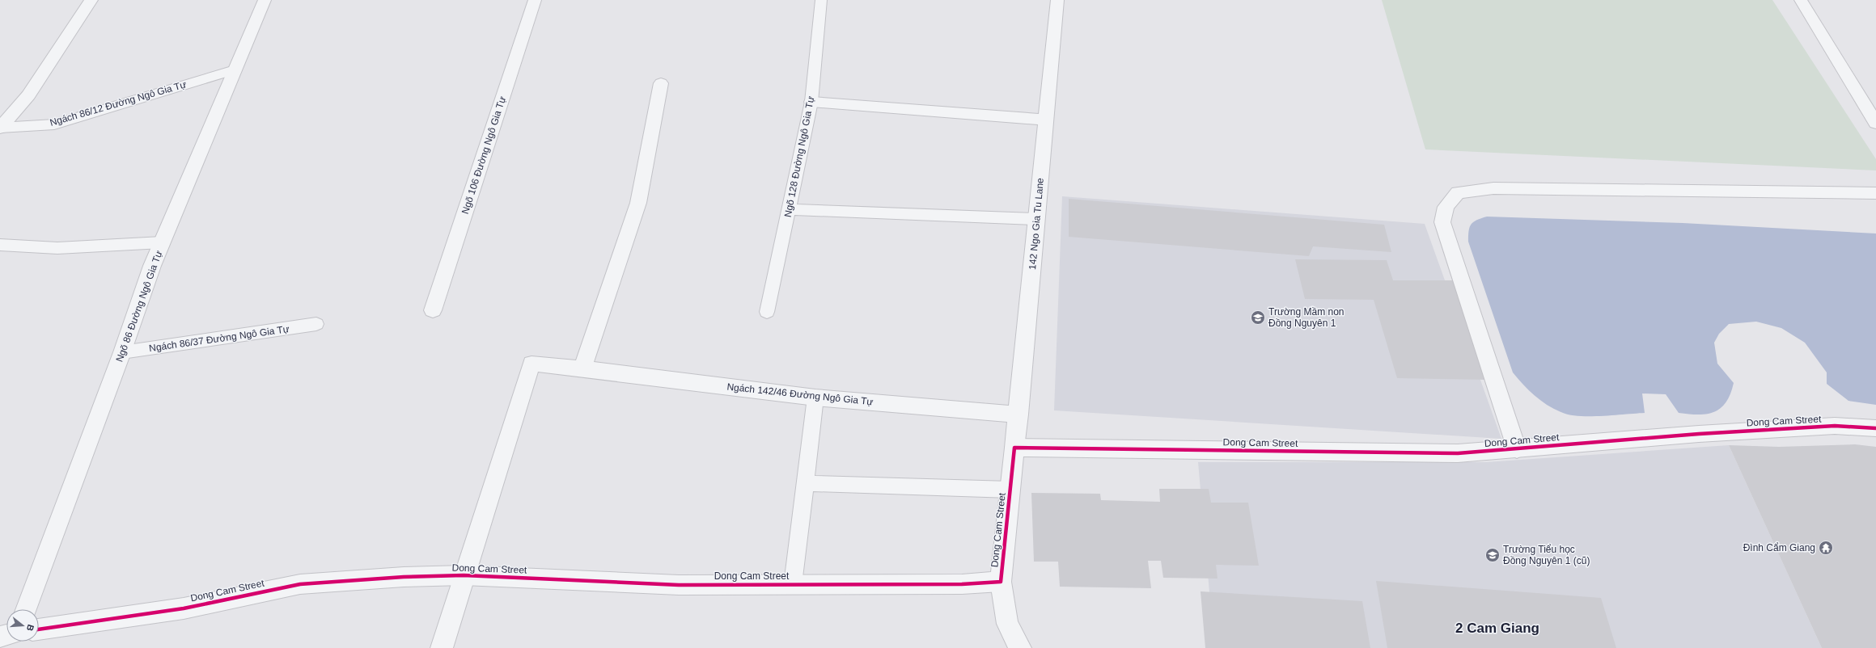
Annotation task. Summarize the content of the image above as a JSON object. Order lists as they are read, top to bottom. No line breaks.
{"streets":{"street":["Ngõ 106 Đường Ngô Gia Tự","142 Ngo Gia Tu Lane","Ngõ 86 Đường Ngô Gia Tự","Ngách 142/46 Đường Ngô Gia Tự","Dong Cam Street"],"lane":["Ngách 86/12 Đường Ngô Gia Tự","Ngõ 128 Đường Ngô Gia Tự","Ngách 86/37 Đường Ngô Gia Tự"]},"crossings":[["Ngách 86/12 Đường Ngô Gia Tự","Ngõ 86 Đường Ngô Gia Tự"],["142 Ngo Gia Tu Lane","Ngách 142/46 Đường Ngô Gia Tự"],["142 Ngo Gia Tu Lane","Dong Cam Street"],["Ngõ 86 Đường Ngô Gia Tự","Ngách 86/37 Đường Ngô Gia Tự"],["Ngách 142/46 Đường Ngô Gia Tự","Dong Cam Street"]],"districts":["2 Cam Giang"],"places":{"school or university":["Trường Mầm non Đồng Nguyên 1","Trường Tiểu học Đồng Nguyên 1 (cũ)"],"temple":["Đình Cẩm Giang"]},"north":"right"}
